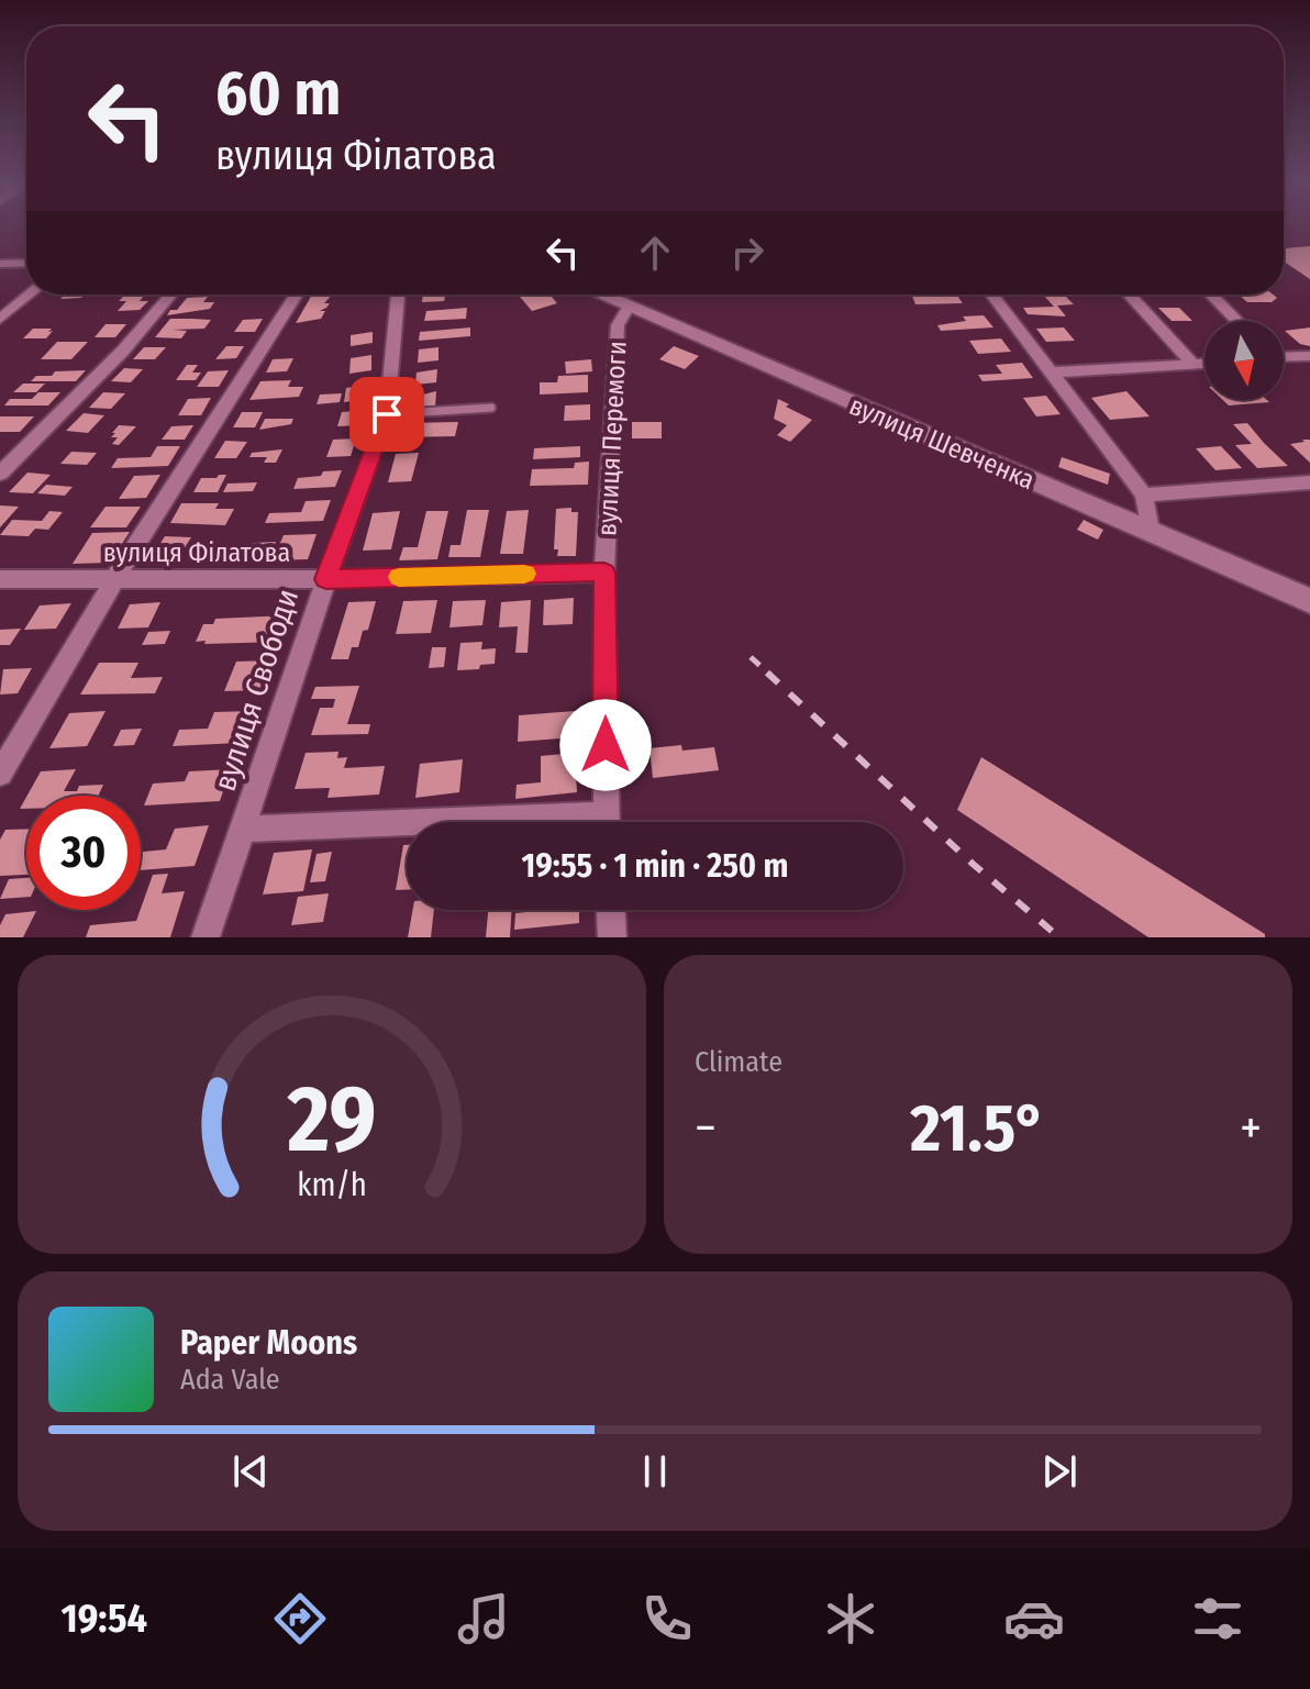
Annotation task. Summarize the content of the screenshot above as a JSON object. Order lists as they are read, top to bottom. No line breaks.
{"streets":{"main road":["вулиця Шевченка"],"street":["вулиця Перемоги","вулиця Філатова","вулиця Свободи"]},"crossings":[["вулиця Перемоги","вулиця Шевченка"],["вулиця Перемоги","вулиця Філатова"],["вулиця Філатова","вулиця Свободи"]],"north":"bottom","page":{"turn":["60 m","вулиця Філатова"],"limit":"30","trip":"19:55 · 1 min · 250 m","tile":"Climate","heat":["−","21.5°","+"],"song":["Paper Moons","Ada Vale"],"tabs":"19:54","gauge":["29","km/h"]}}
